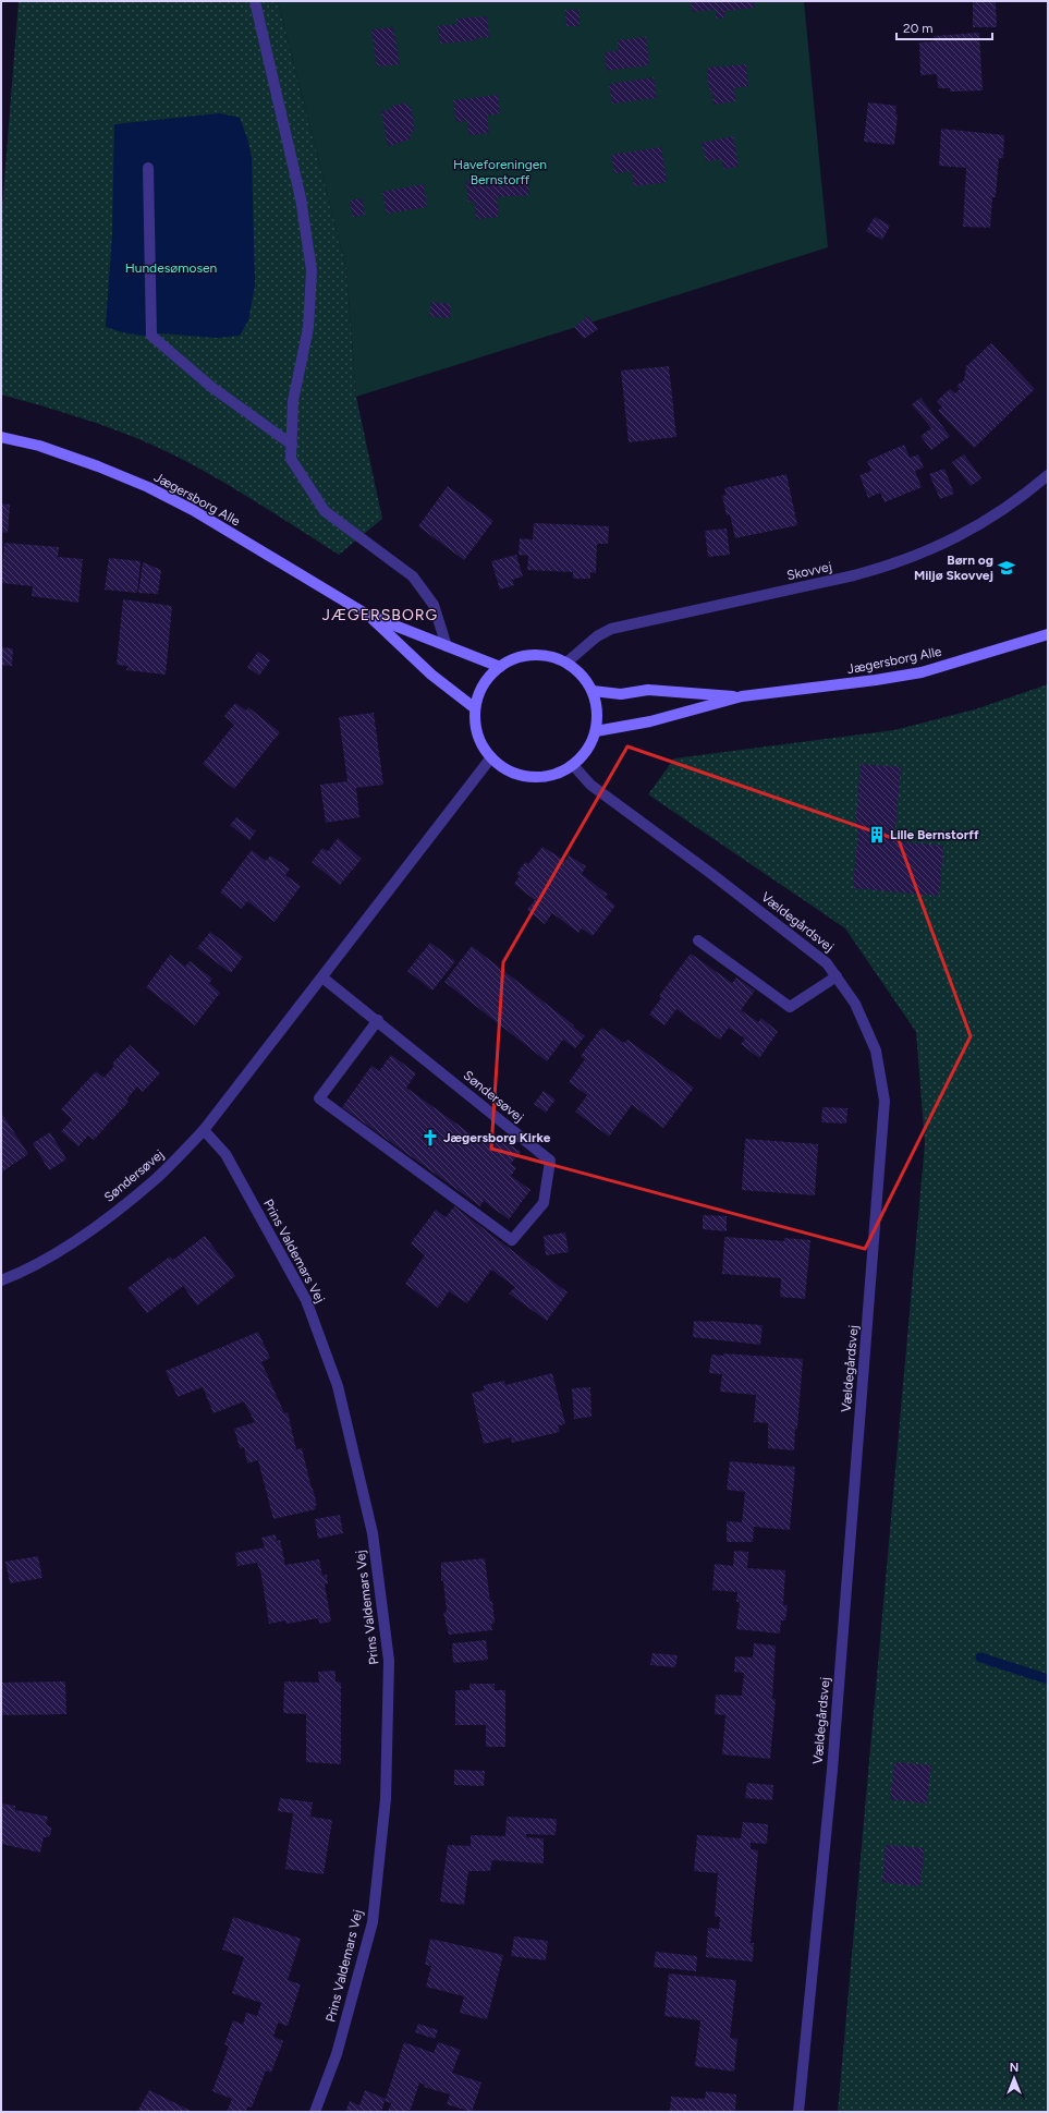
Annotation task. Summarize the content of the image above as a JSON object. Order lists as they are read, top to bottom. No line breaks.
{"streets":{"street":["Jægersborg Alle","Skovvej","Vældegårdsvej","Søndersøvej","Prins Valdemars Vej"]},"crossings":[["Jægersborg Alle","Skovvej"],["Jægersborg Alle","Vældegårdsvej"],["Jægersborg Alle","Søndersøvej"],["Skovvej","Vældegårdsvej"],["Skovvej","Søndersøvej"],["Vældegårdsvej","Søndersøvej"],["Søndersøvej","Prins Valdemars Vej"]],"districts":["JÆGERSBORG"],"parks":["Haveforeningen Bernstorff","Hundesømosen"],"places":{"school or university":["Børn og Miljø Skovvej"],"building":["Lille Bernstorff"],"church":["Jægersborg Kirke"]},"scale_bar":"20 m","north":"top"}
